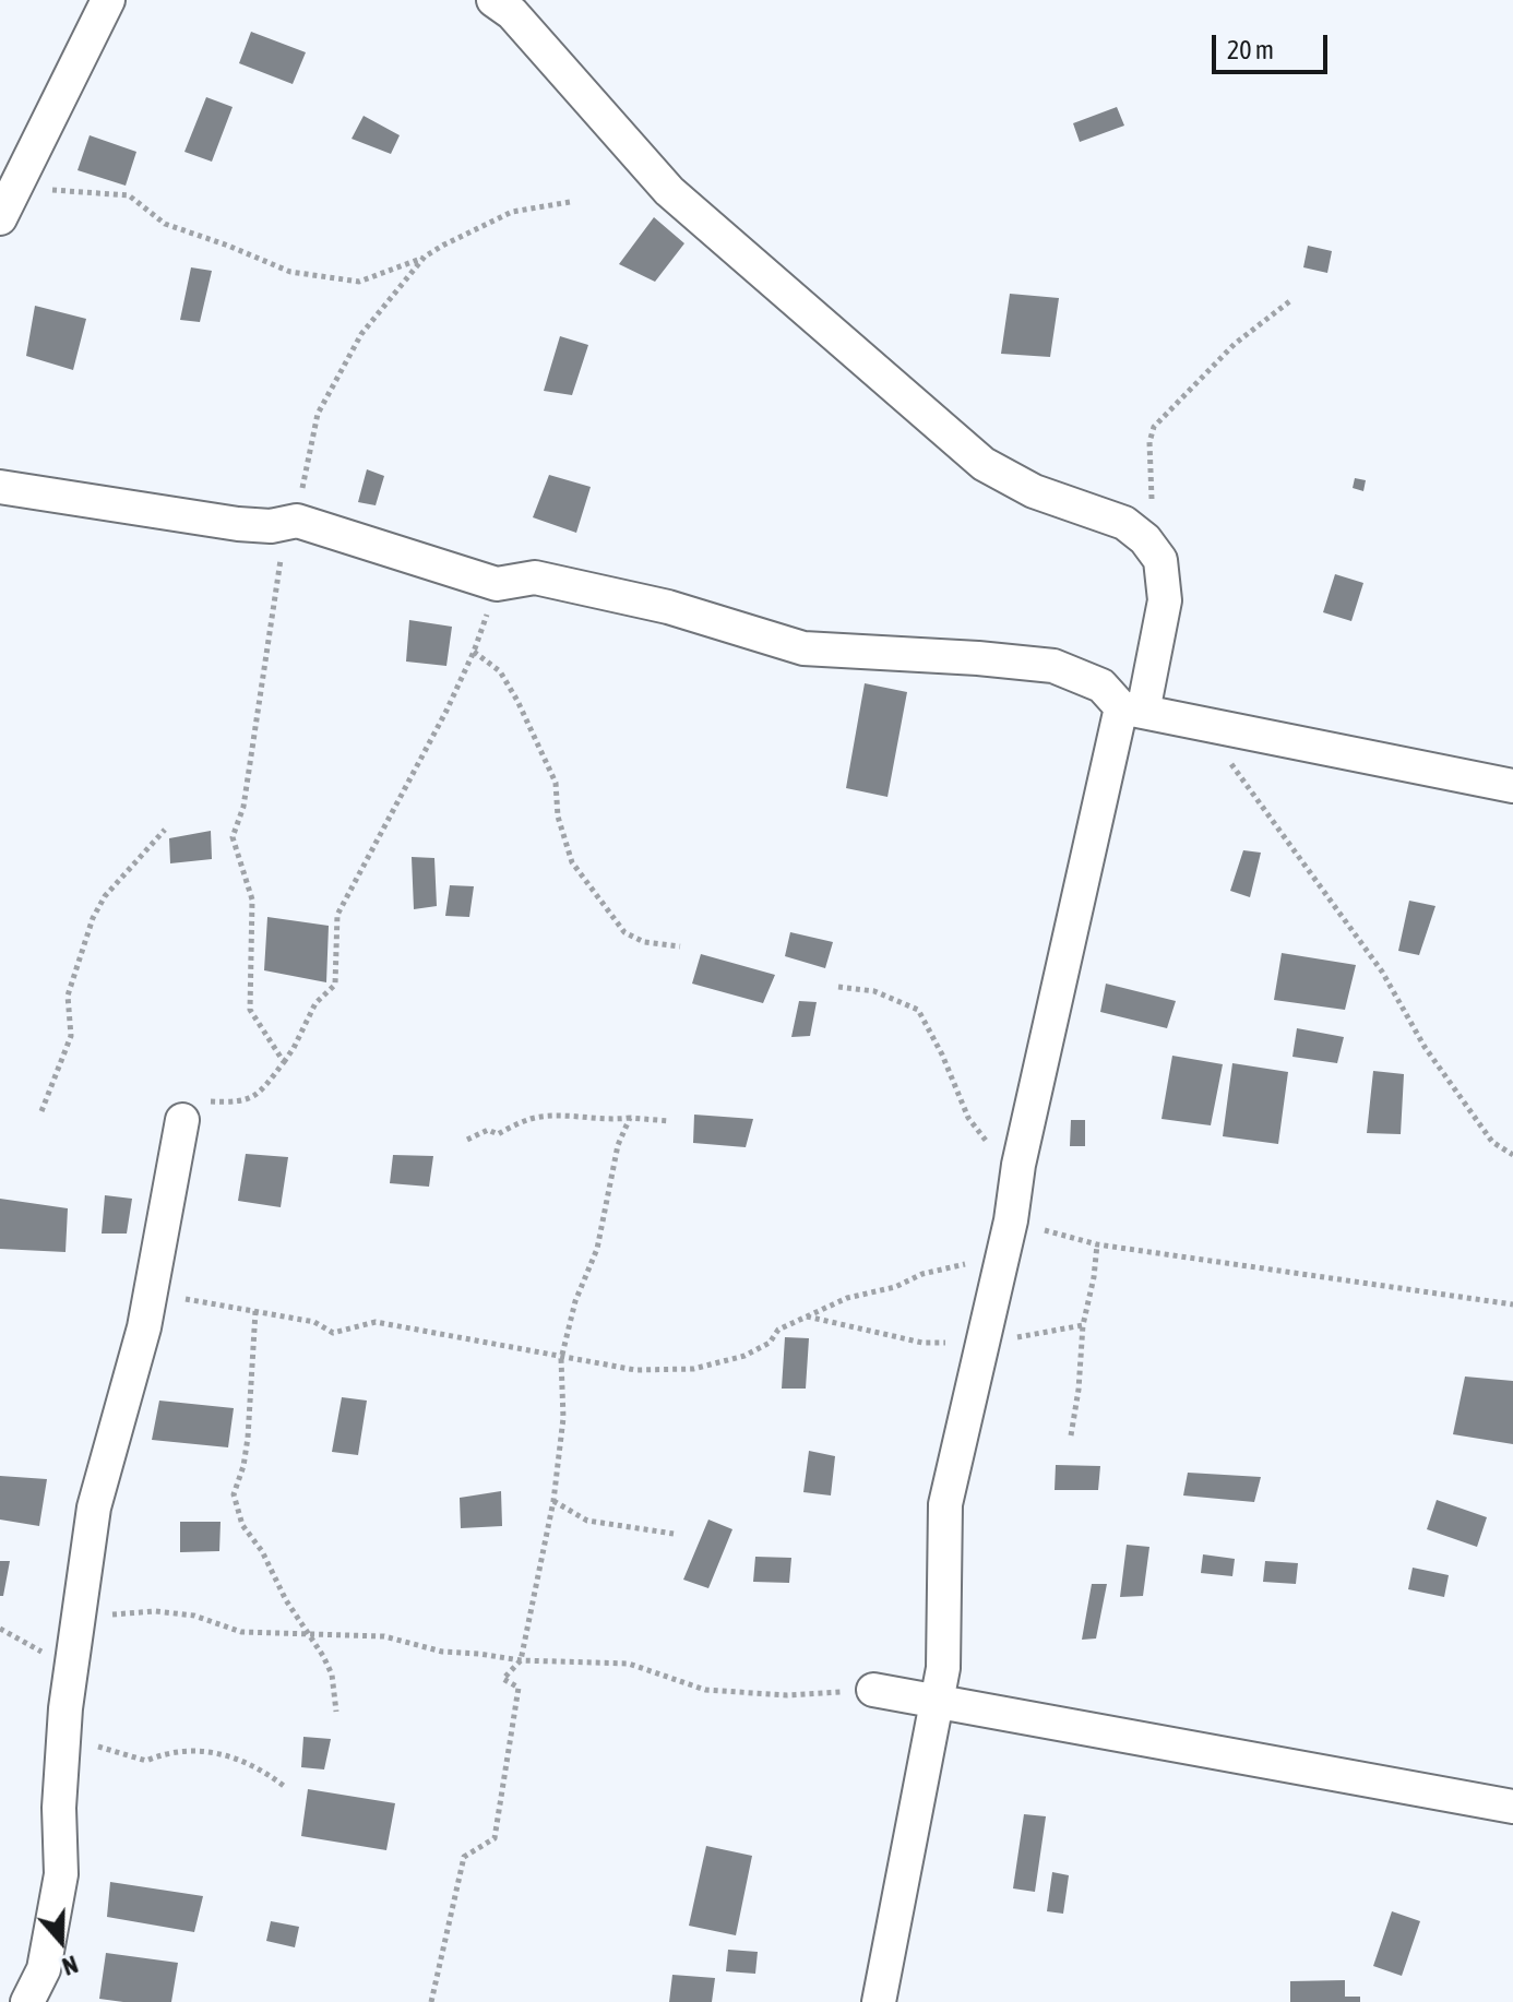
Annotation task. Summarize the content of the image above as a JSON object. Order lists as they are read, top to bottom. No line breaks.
{"scale_bar":"20 m","north":"bottom"}
